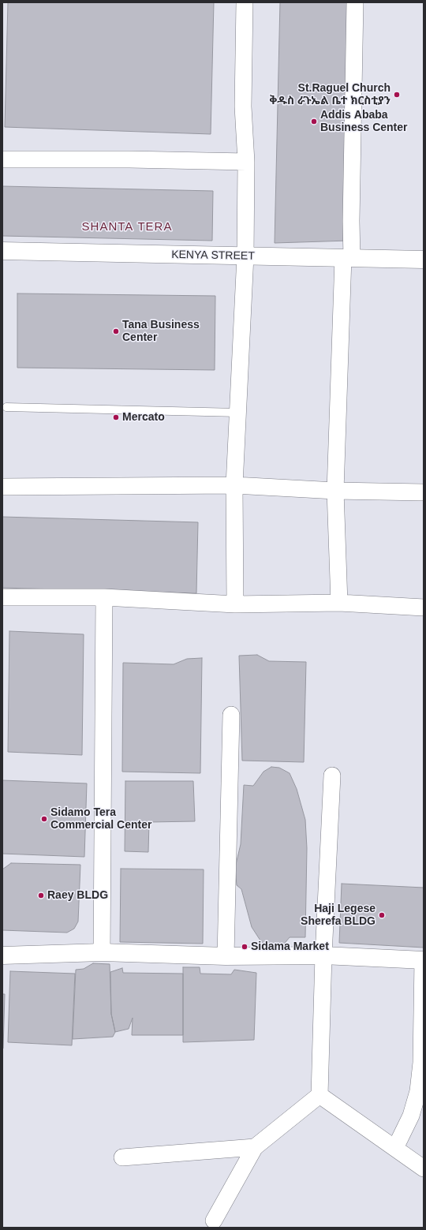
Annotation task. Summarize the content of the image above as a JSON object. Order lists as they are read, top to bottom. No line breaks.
{"streets":{"street":["KENYA STREET"]},"districts":["SHANTA TERA"],"places":["St.Raguel Church ቅዱስ ራጉኤል ቤተ ክርስቲያን","Addis Ababa Business Center","Tana Business Center","Mercato","Sidamo Tera Commercial Center","Raey BLDG","Haji Legese Sherefa BLDG","Sidama Market"]}
